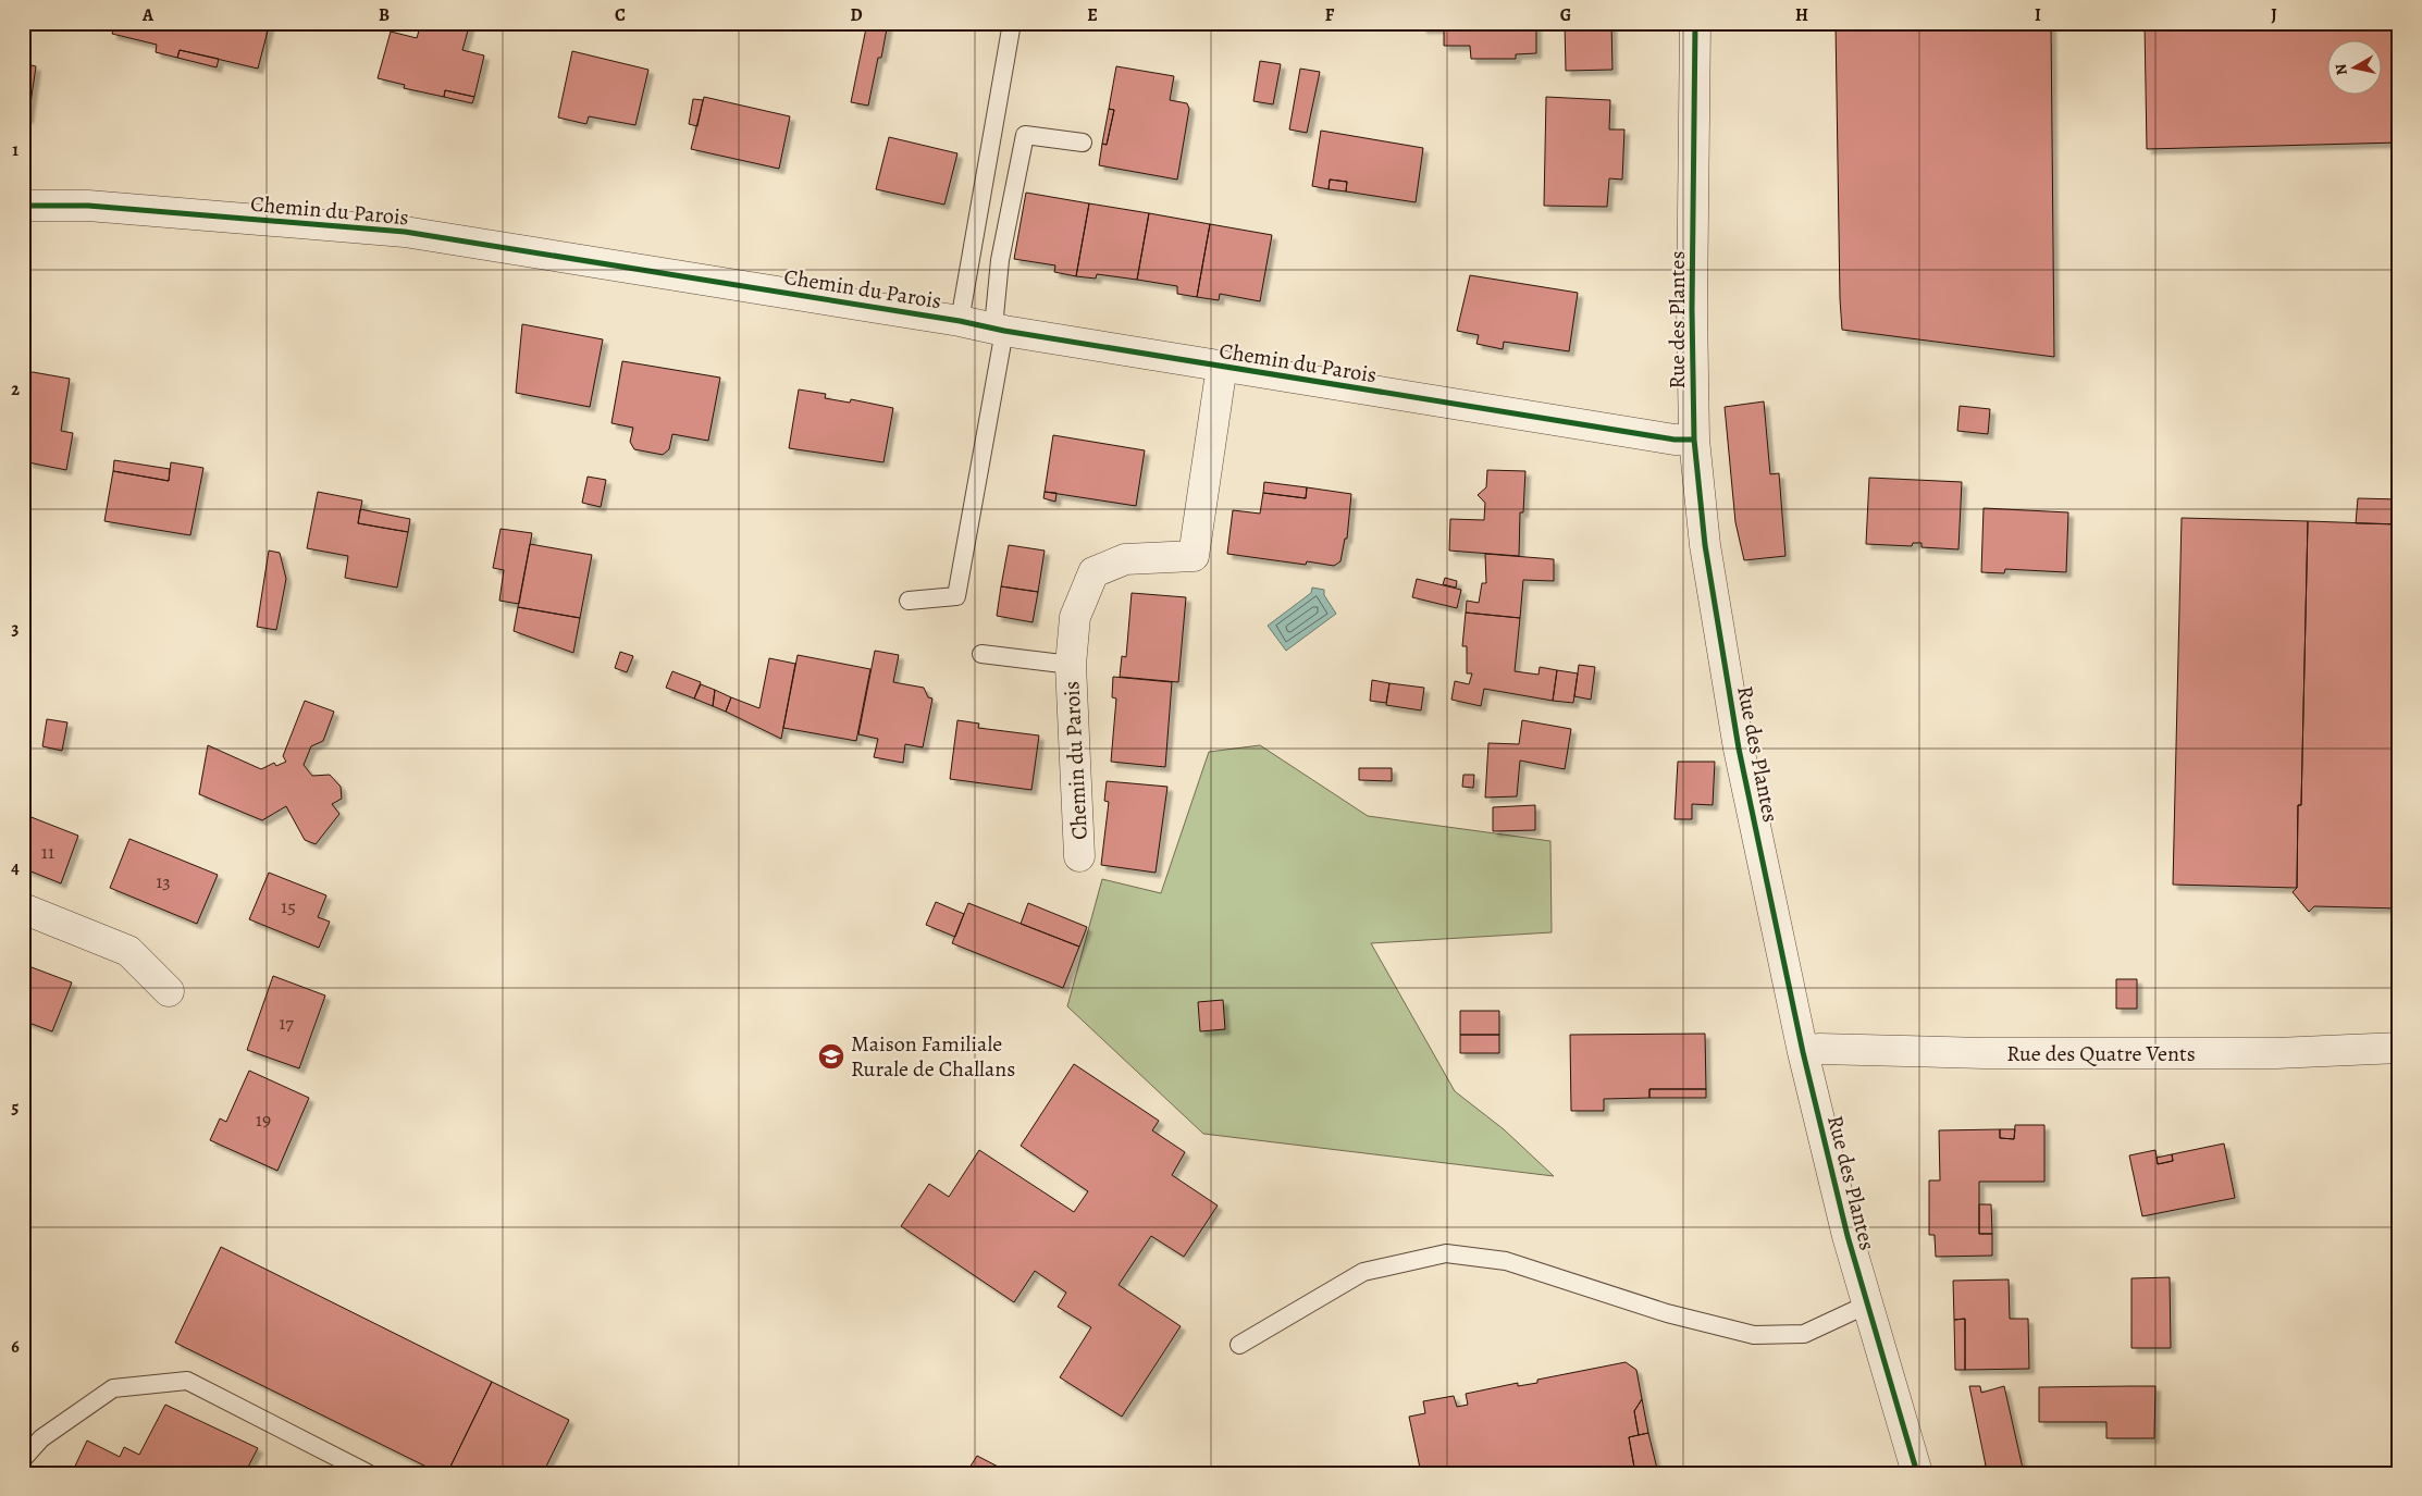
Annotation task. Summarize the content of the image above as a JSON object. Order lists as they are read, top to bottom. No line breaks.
{"streets":{"street":["Chemin du Parois","Rue des Plantes","Rue des Quatre Vents"]},"crossings":[["Chemin du Parois","Rue des Plantes"],["Rue des Plantes","Rue des Quatre Vents"]],"places":{"school or university":["Maison Familiale Rurale de Challans"]},"house_numbers":["11","13","15","17","19"],"north":"left","grid":{"columns":["A","B","C","D","E","F","G","H","I","J"],"rows":["1","2","3","4","5","6"]}}
